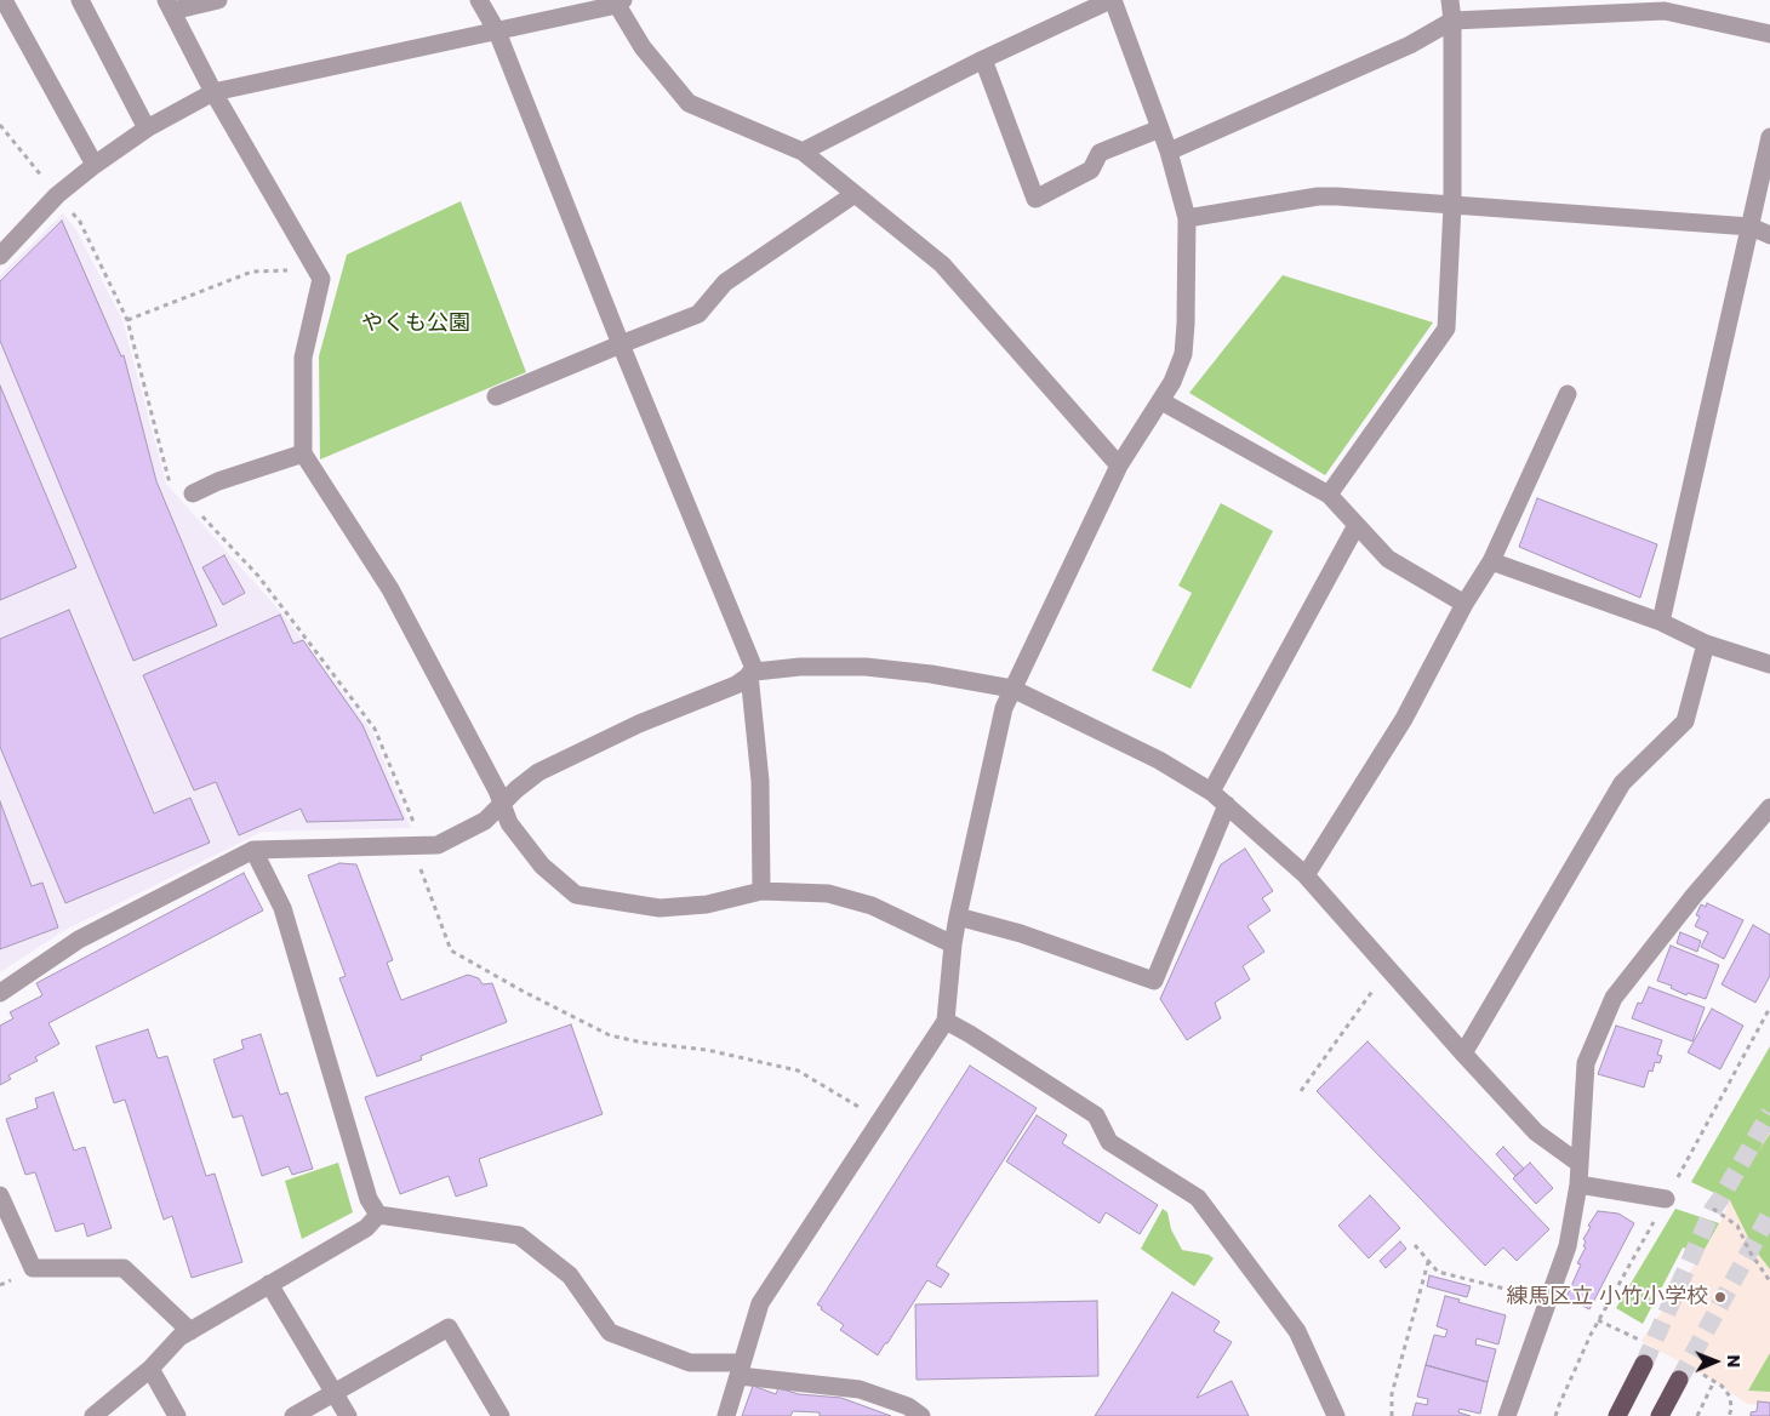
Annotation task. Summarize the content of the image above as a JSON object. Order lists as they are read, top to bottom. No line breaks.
{"parks":["やくも公園"],"places":["練馬区立 小竹小学校"],"north":"right"}
